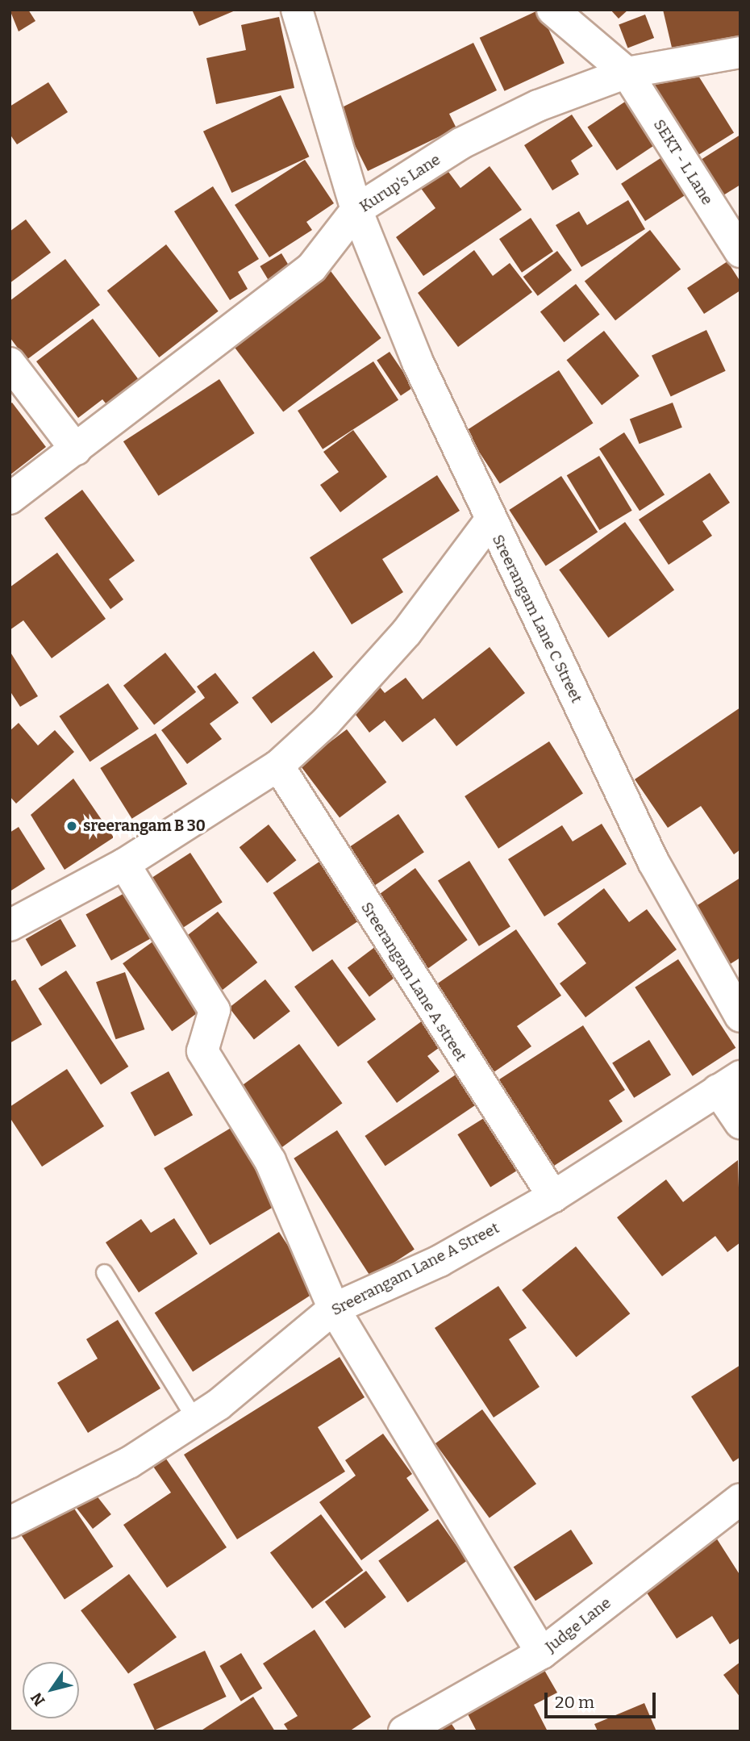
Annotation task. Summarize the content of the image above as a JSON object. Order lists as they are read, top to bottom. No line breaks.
{"streets":{"street":["SEKT - L Lane","Kurup's Lane","Sreerangam Lane C Street","Sreerangam Lane A street","Sreerangam Lane A Street","Judge Lane"]},"crossings":[["SEKT - L Lane","Kurup's Lane"],["Kurup's Lane","Sreerangam Lane C Street"],["Sreerangam Lane A street","Sreerangam Lane A Street"]],"places":["sreerangam B 30"],"scale_bar":"20 m","north":"bottom left"}
